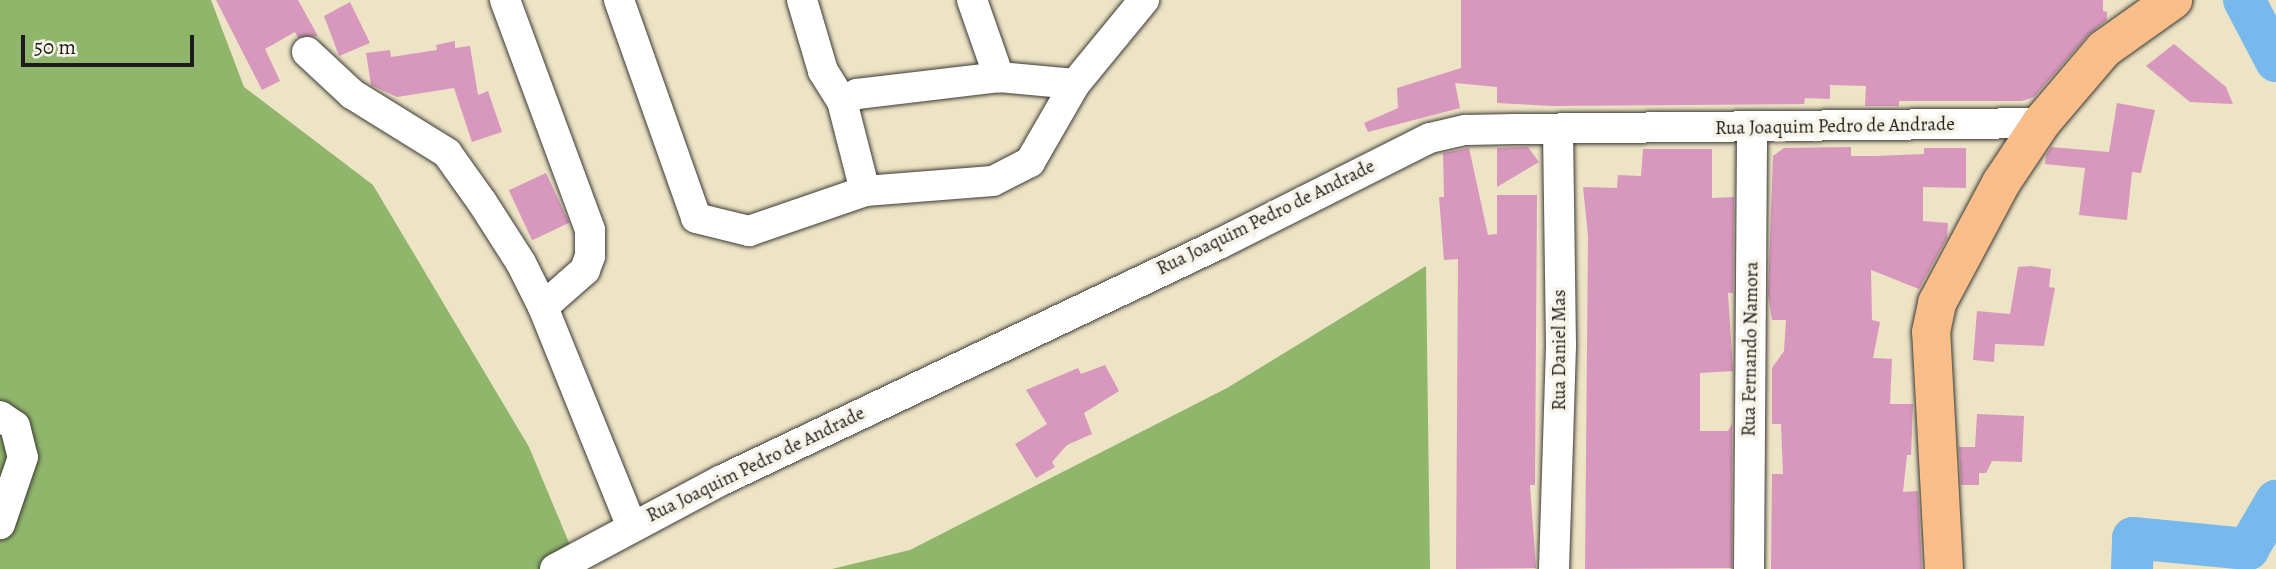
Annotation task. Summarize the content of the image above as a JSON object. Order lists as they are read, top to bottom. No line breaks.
{"streets":{"street":["Rua Joaquim Pedro de Andrade","Rua Fernando Namora","Rua Daniel Mas"]},"crossings":[["Rua Joaquim Pedro de Andrade","Rua Fernando Namora"],["Rua Joaquim Pedro de Andrade","Rua Daniel Mas"]],"scale_bar":"50 m"}
